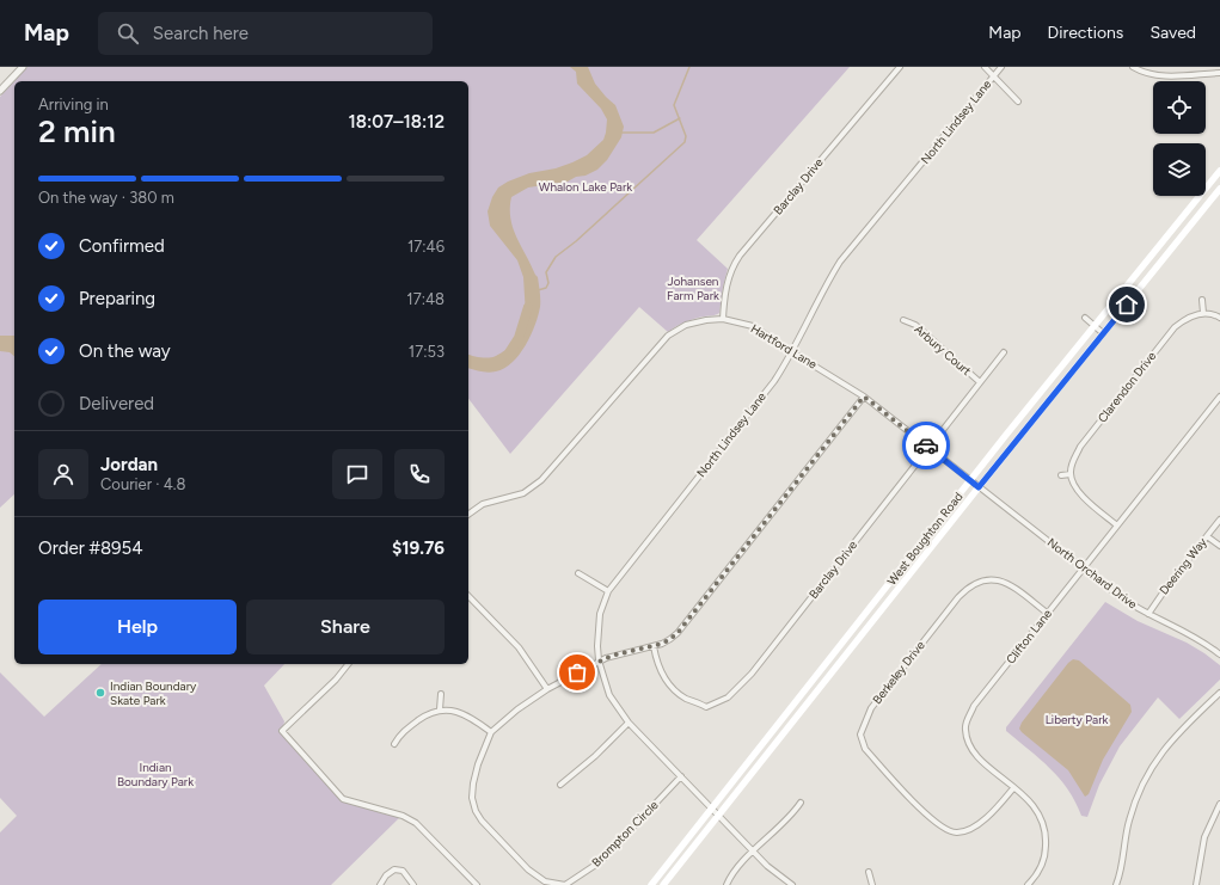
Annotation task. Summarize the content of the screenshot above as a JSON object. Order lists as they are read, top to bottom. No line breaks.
{"streets":{"main road":["West Boughton Road"],"street":["North Lindsey Lane","Barclay Drive","Hartford Lane","Arbury Court","Clarendon Drive","Deering Way","North Orchard Drive","Clifton Lane","Berkeley Drive","Brompton Circle"]},"crossings":[["North Lindsey Lane","Hartford Lane"],["North Lindsey Lane","West Boughton Road"],["North Lindsey Lane","Brompton Circle"],["Barclay Drive","Hartford Lane"],["Barclay Drive","Arbury Court"],["Barclay Drive","Brompton Circle"],["Hartford Lane","West Boughton Road"],["Hartford Lane","North Orchard Drive"],["Hartford Lane","Brompton Circle"],["West Boughton Road","North Orchard Drive"],["Deering Way","North Orchard Drive"],["North Orchard Drive","Clifton Lane"],["Clifton Lane","Berkeley Drive"]],"parks":["Whalon Lake Park","Johansen Farm Park","Liberty Park","Indian Boundary Park"],"places":["Indian Boundary Skate Park"],"page":{"header":"Map","search":"Search here","nav":["Map","Directions","Saved"],"heading":["2 min","Arriving in","18:07–18:12"],"panel":["Jordan","Courier · 4.8","Order #8954","$19.76"],"bar":"On the way · 380 m","list":[["Confirmed","17:46"],["Preparing","17:48"],["On the way","17:53"],"Delivered"],"buttons":["Help","Share"]}}
